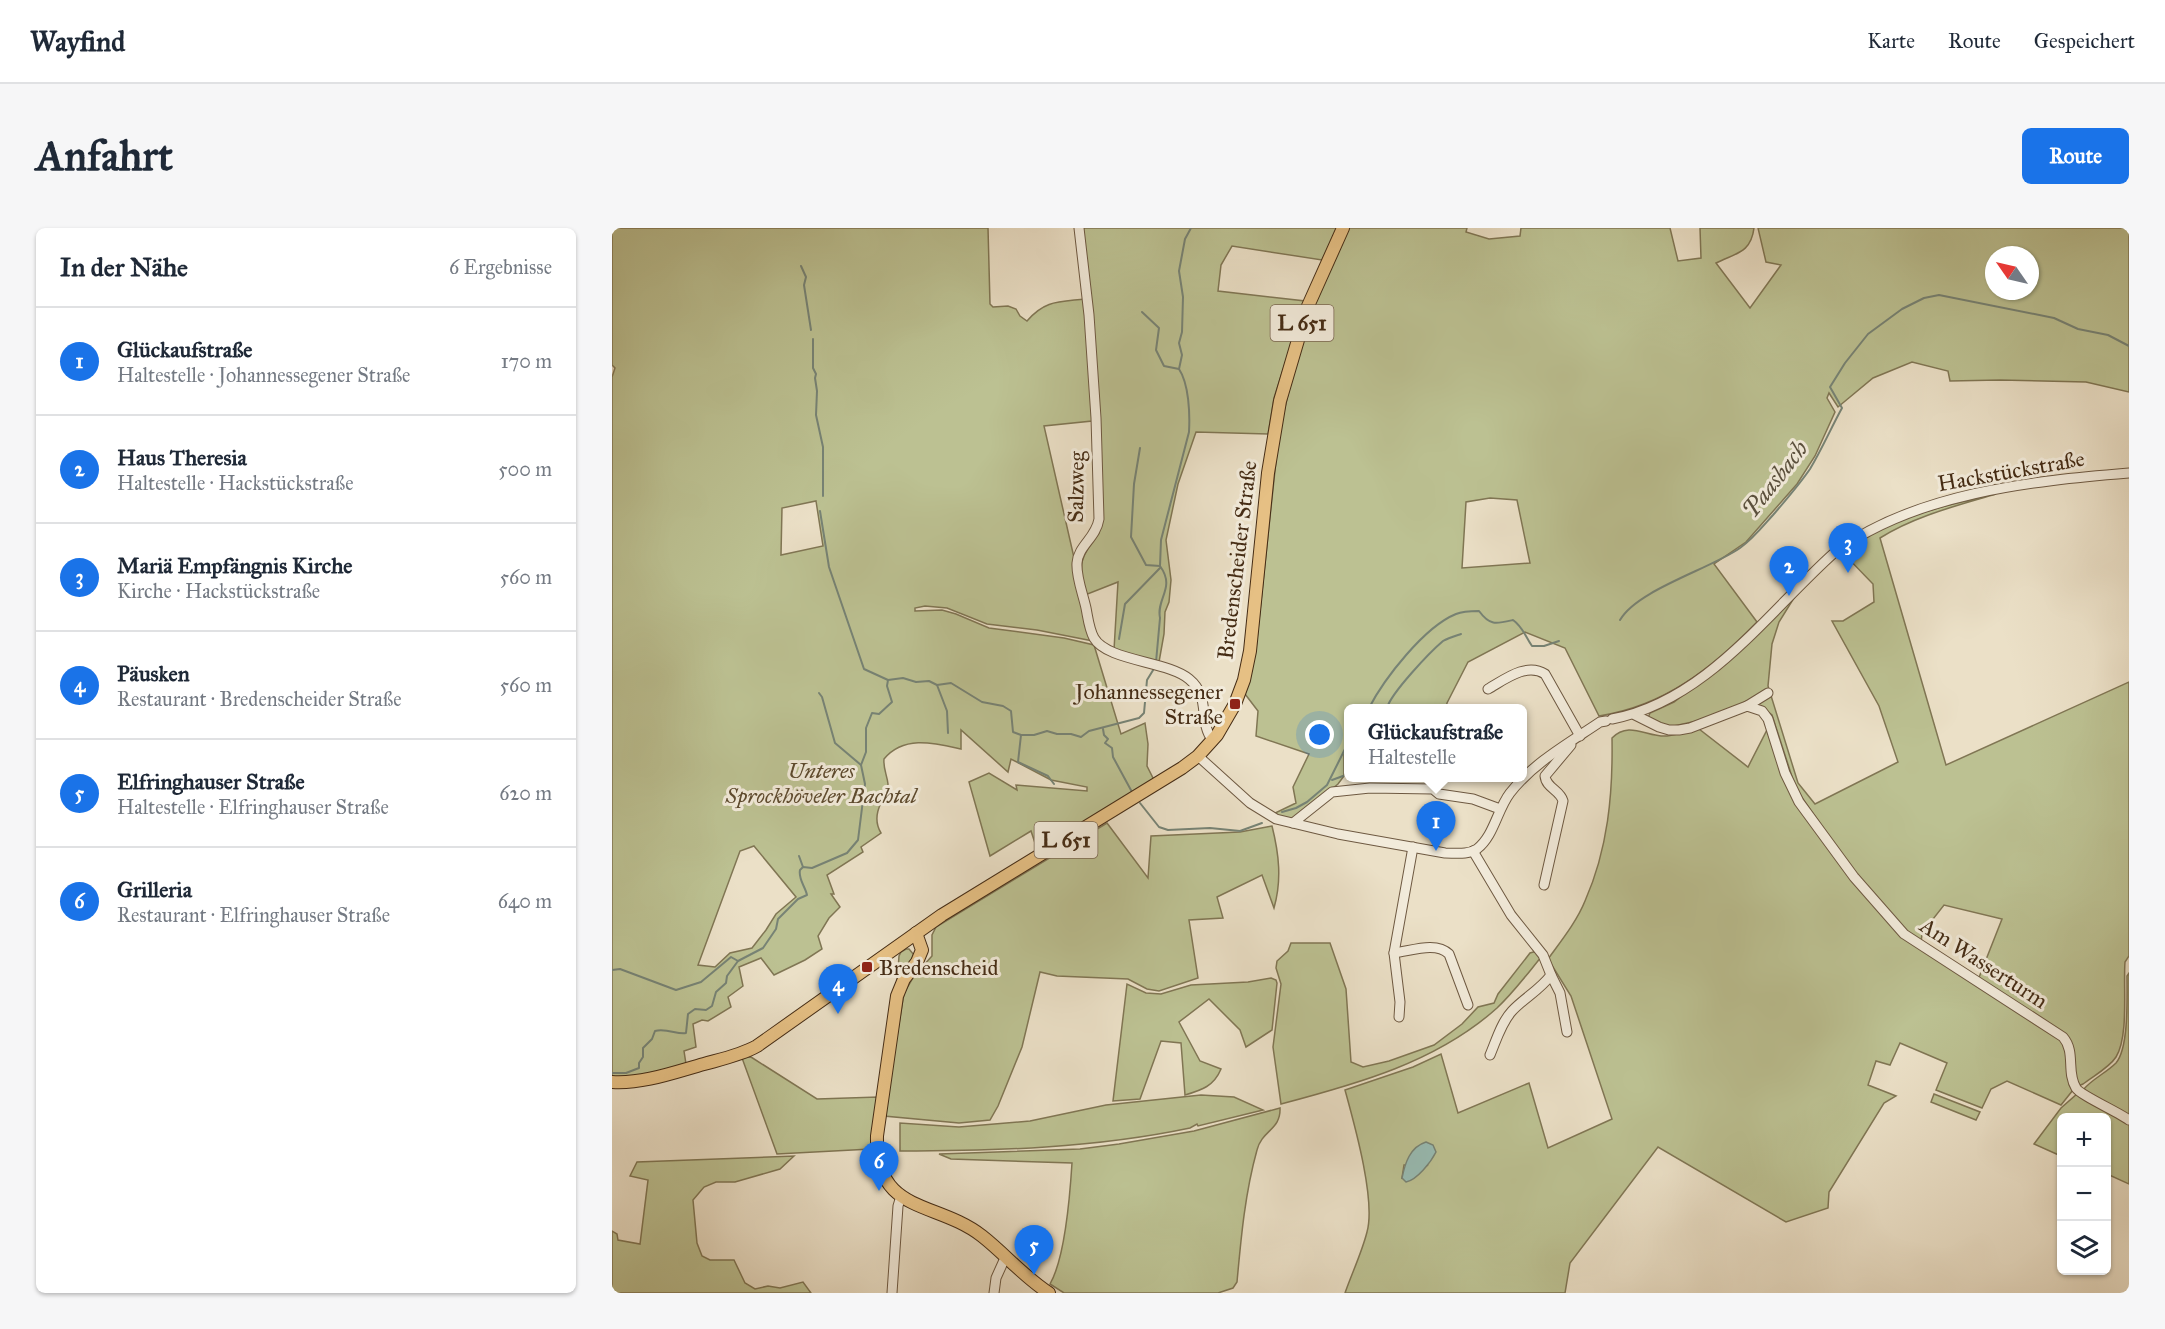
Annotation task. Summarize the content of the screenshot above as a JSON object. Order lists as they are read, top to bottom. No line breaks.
{"streets":{"main road":["L 651","Bredenscheider Straße"],"street":["Hackstückstraße","Salzweg","Am Wasserturm"]},"crossings":[["Salzweg","Bredenscheider Straße"]],"water":["Paasbach"],"parks":["Unteres Sprockhöveler Bachtal"],"places":{"transit":["Johannessegener Straße","Bredenscheid"]},"north":"top left","page":{"header":"Wayfind","nav":["Karte","Route","Gespeichert"],"buttons":"Route","title":"Anfahrt","heading":["In der Nähe","6 Ergebnisse"],"list":[{"mark":"1","name":"Glückaufstraße","note":"Haltestelle · Johannessegener Straße","value":"170 m"},{"mark":"2","name":"Haus Theresia","note":"Haltestelle · Hackstückstraße","value":"500 m"},{"mark":"3","name":"Mariä Empfängnis Kirche","note":"Kirche · Hackstückstraße","value":"560 m"},{"mark":"4","name":"Päusken","note":"Restaurant · Bredenscheider Straße","value":"560 m"},{"mark":"5","name":"Elfringhauser Straße","note":"Haltestelle · Elfringhauser Straße","value":"620 m"},{"mark":"6","name":"Grilleria","note":"Restaurant · Elfringhauser Straße","value":"640 m"}],"pins":["3","2","1","4","6","5"],"popup":["Glückaufstraße","Haltestelle"],"map_buttons":["+","−"]}}
